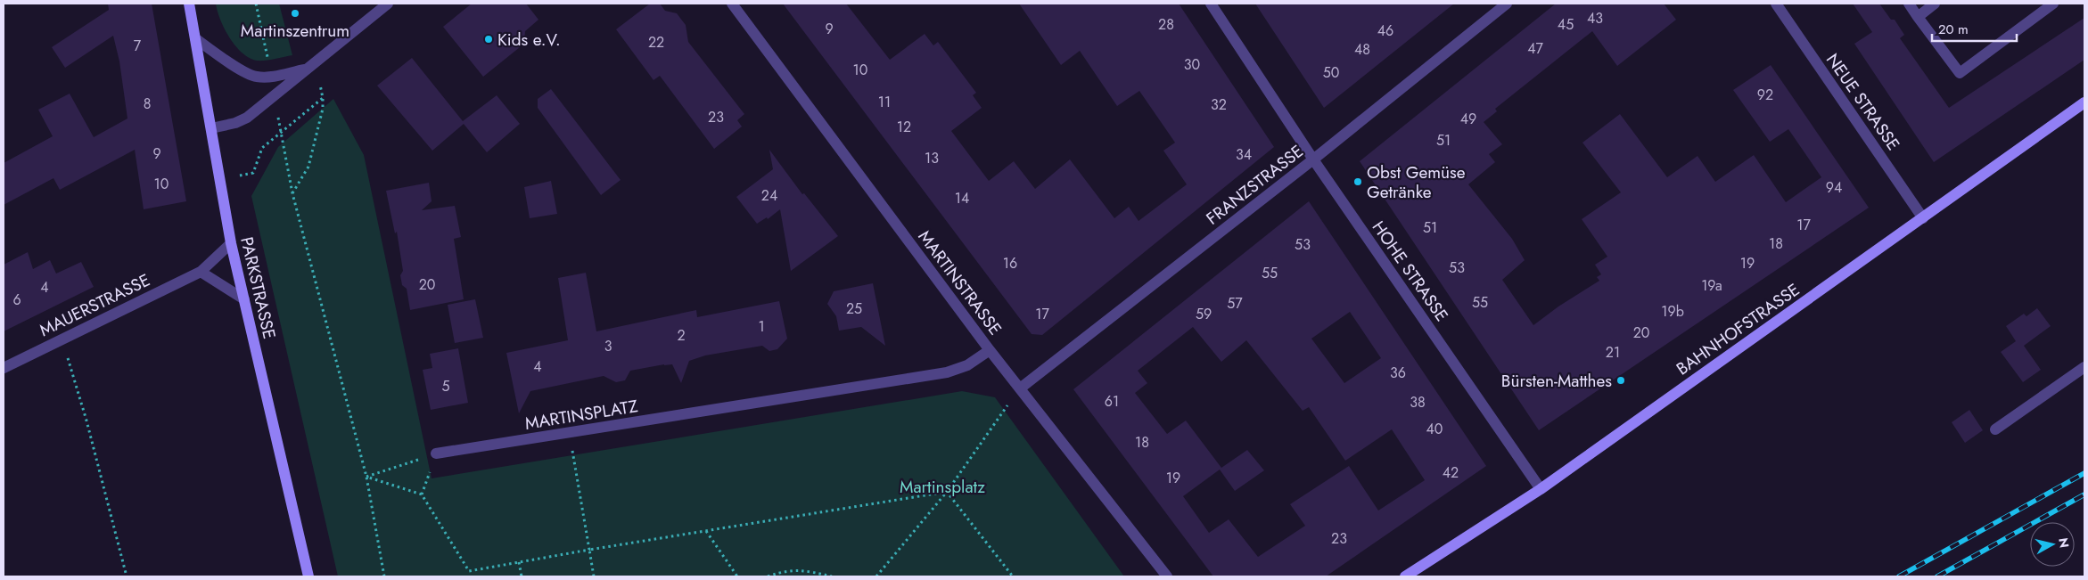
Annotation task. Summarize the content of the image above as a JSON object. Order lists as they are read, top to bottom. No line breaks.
{"streets":{"main road":["PARKSTRASSE","BAHNHOFSTRASSE"],"street":["NEUE STRASSE","FRANZSTRASSE","HOHE STRASSE","MARTINSTRASSE","MAUERSTRASSE","MARTINSPLATZ"]},"crossings":[["NEUE STRASSE","BAHNHOFSTRASSE"],["FRANZSTRASSE","HOHE STRASSE"],["FRANZSTRASSE","MARTINSTRASSE"],["HOHE STRASSE","BAHNHOFSTRASSE"],["MARTINSTRASSE","MARTINSPLATZ"],["PARKSTRASSE","MAUERSTRASSE"]],"parks":["Martinsplatz"],"places":["Martinszentrum","Kids e.V.","Obst Gemüse Getränke","Bürsten-Matthes"],"house_numbers":["43","28","45","9","46","22","7","47","48","30","10","50","92","11","8","32","23","49","12","51","9","34","13","10","94","24","14","17","51","18","53","16","19","53","55","20","19a","4","6","55","57","25","19b","17","59","1","20","2","3","21","4","36","5","61","38","40","18","42","19","23"],"scale_bar":"20 m","north":"right"}
